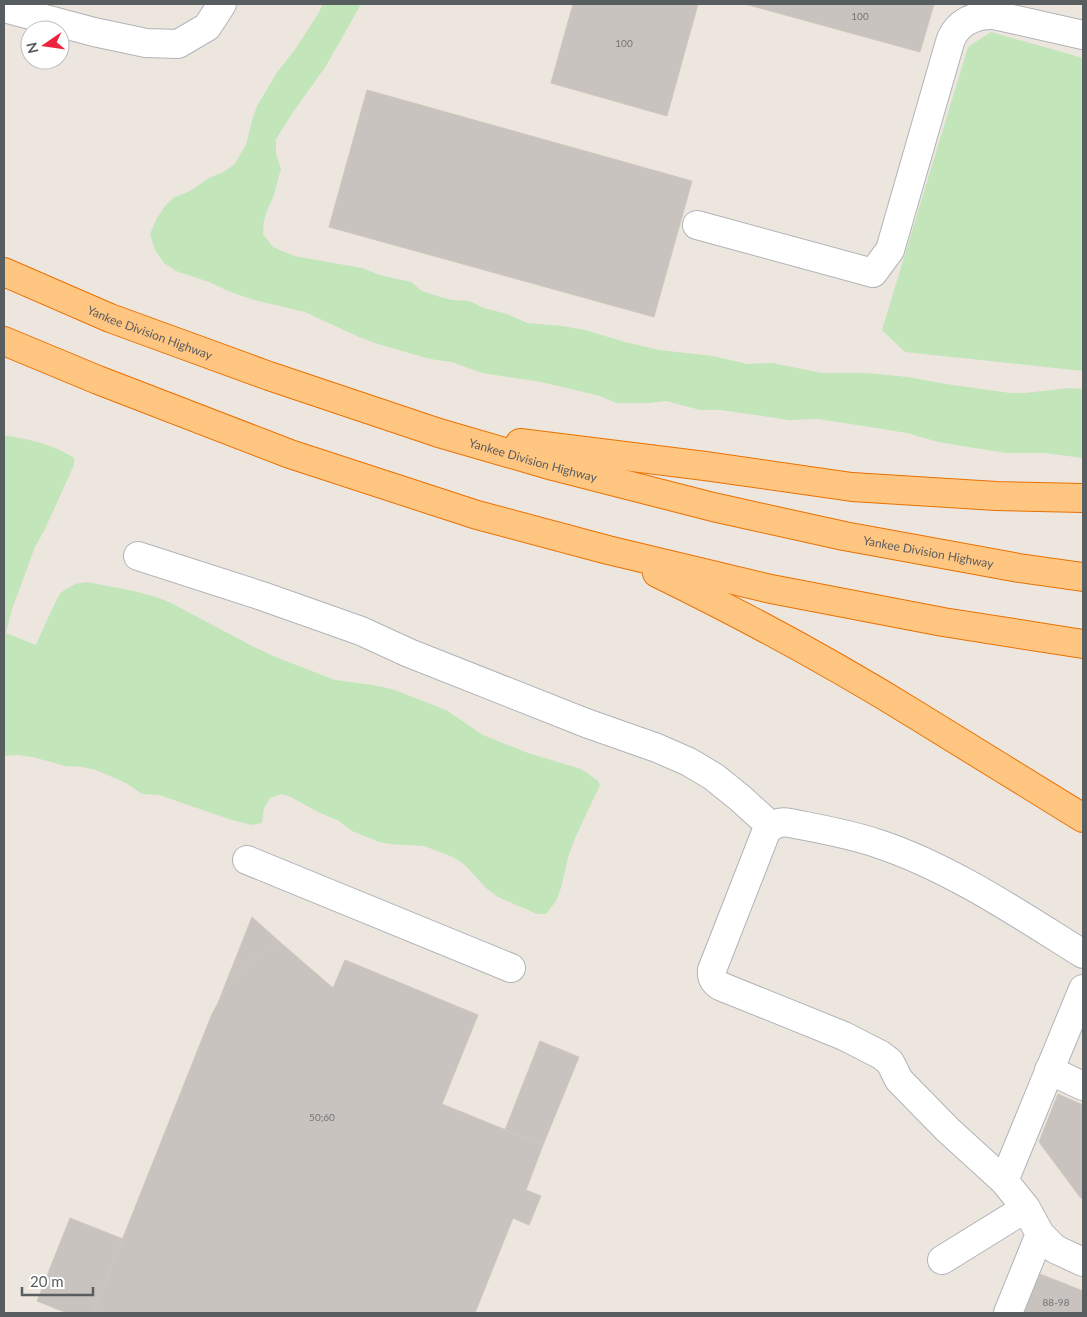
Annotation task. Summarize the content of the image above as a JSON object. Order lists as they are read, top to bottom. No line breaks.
{"streets":{"highway":["Yankee Division Highway"]},"house_numbers":["100","100","50;60","88-98"],"scale_bar":"20 m","north":"left"}
